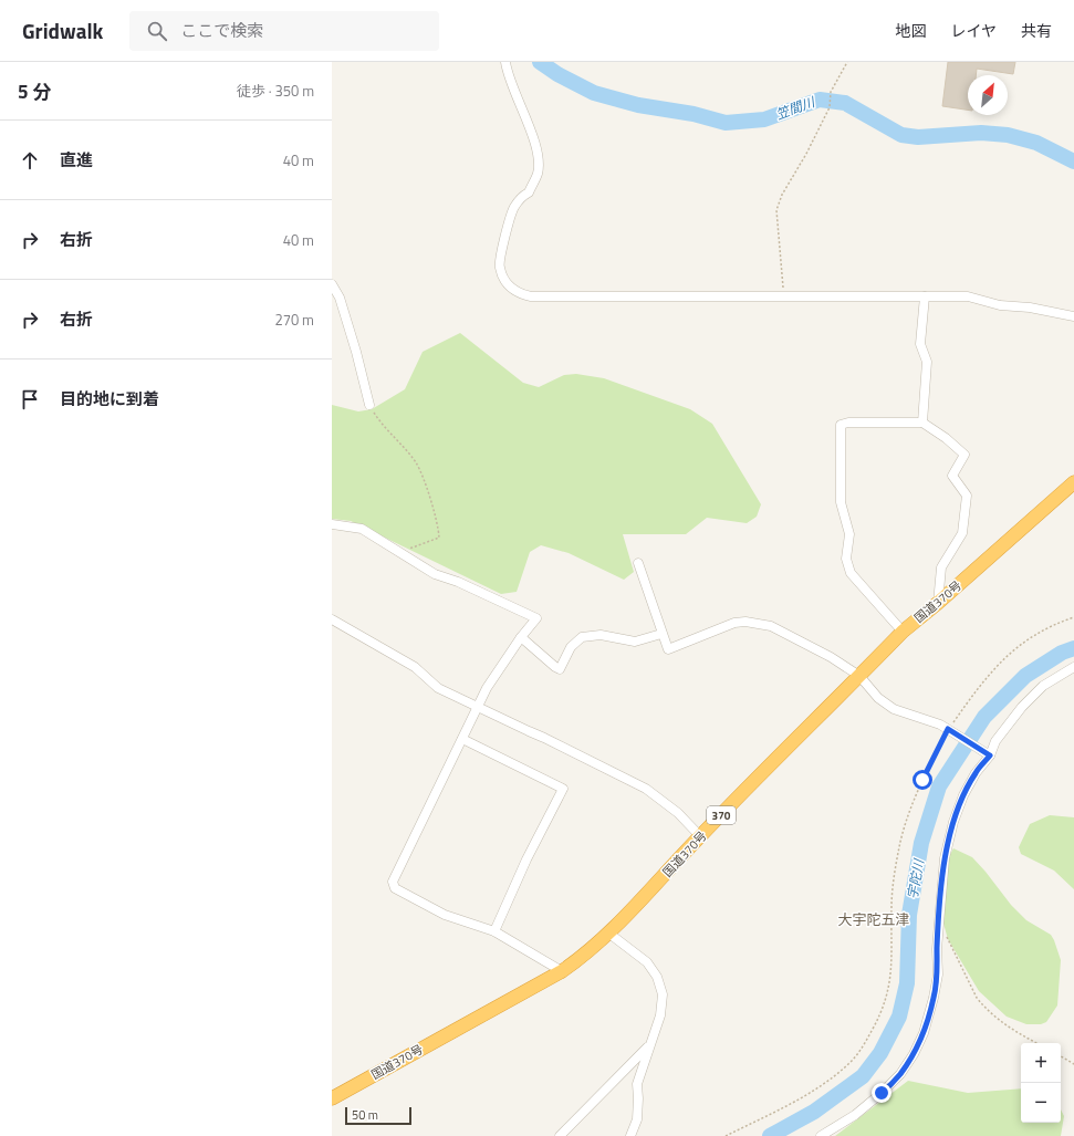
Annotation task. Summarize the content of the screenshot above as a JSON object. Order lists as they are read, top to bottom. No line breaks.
{"streets":{"highway":["国道370号","370"]},"districts":["大宇陀五津"],"water":["笠間川","宇陀川"],"scale_bar":"50 m","north":"top right","page":{"header":"Gridwalk","search":"ここで検索","nav":["地図","レイヤ","共有"],"heading":["5 分","徒歩 · 350 m"],"list":[["直進","40 m"],["右折","40 m"],["右折","270 m"],"目的地に到着"],"map_buttons":["+","−"],"scale":"50 m"}}
